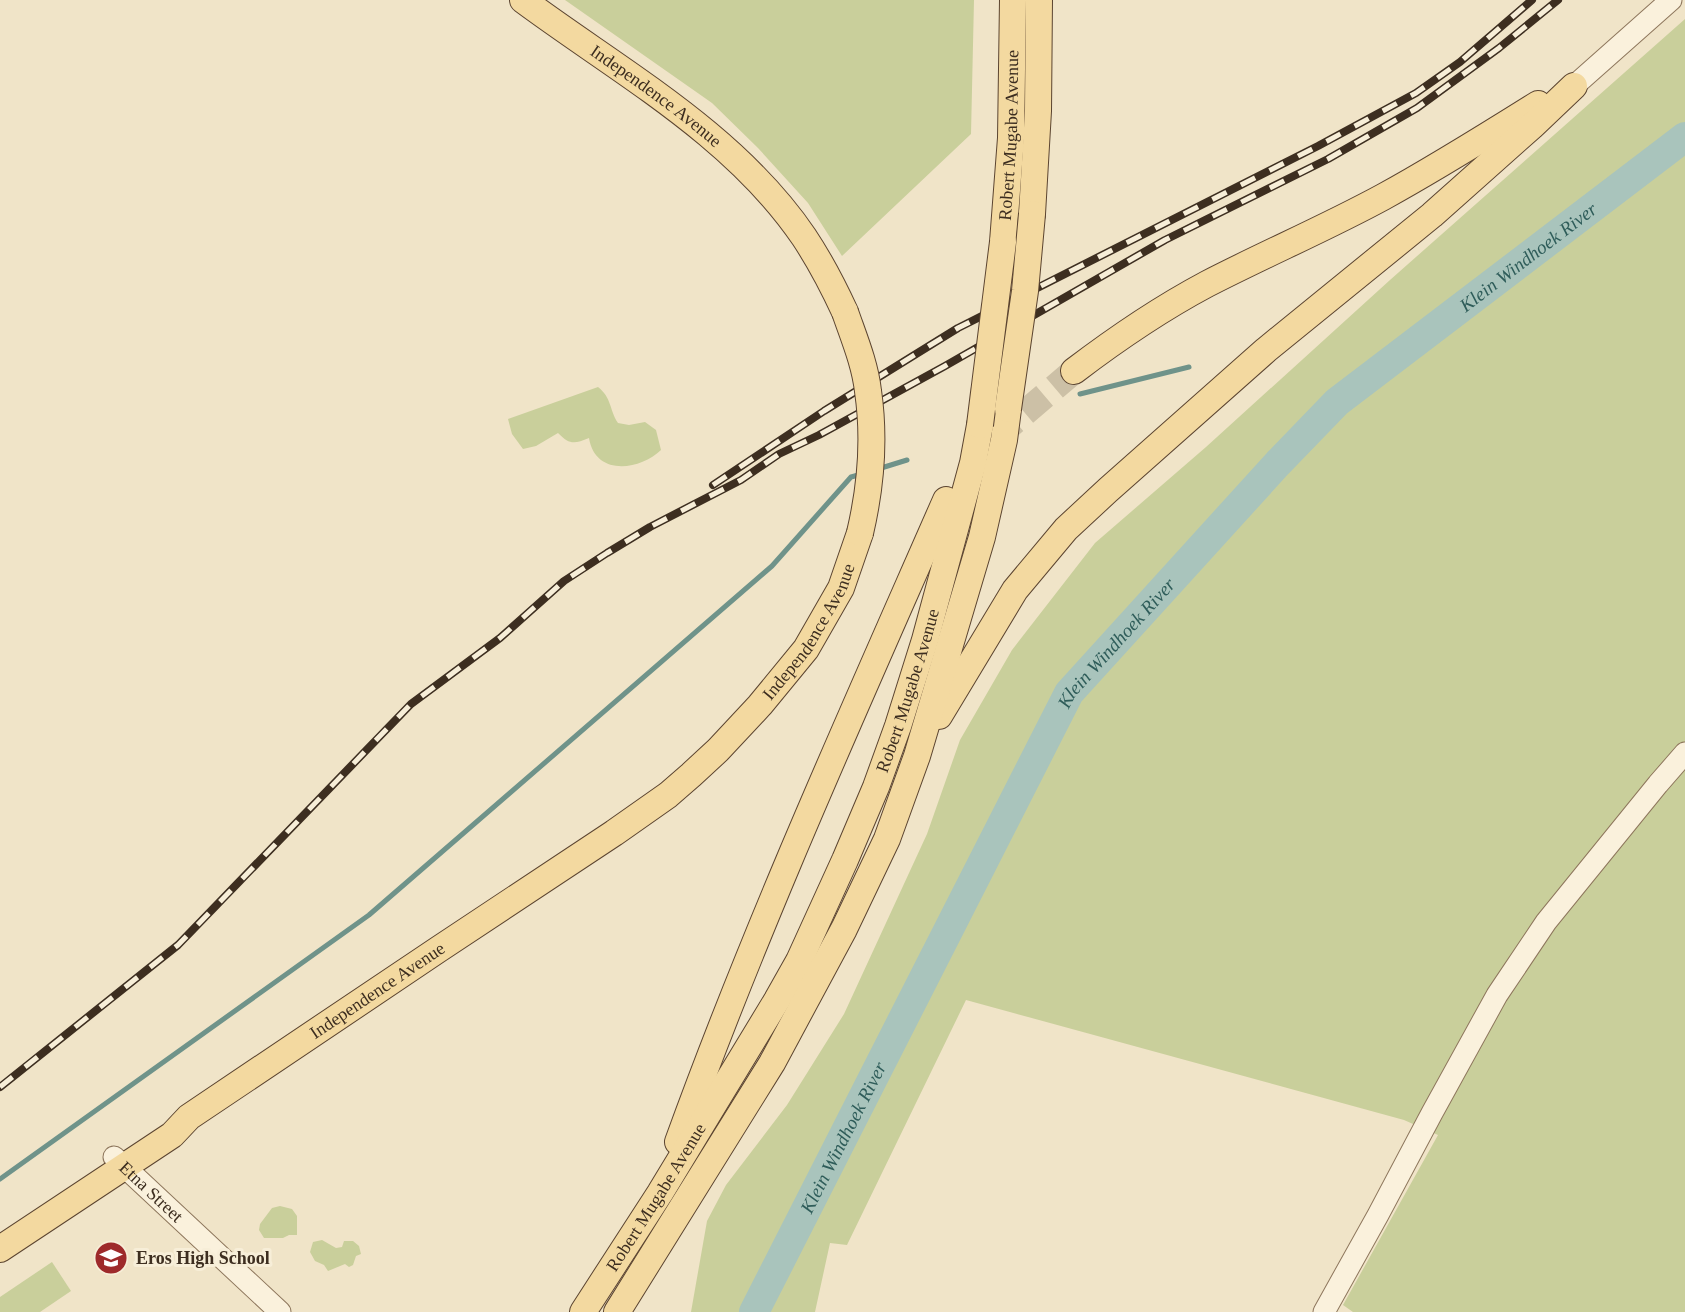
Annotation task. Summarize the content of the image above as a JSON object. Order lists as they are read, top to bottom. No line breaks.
{"streets":{"main road":["Independence Avenue","Robert Mugabe Avenue"],"street":["Etna Street"]},"crossings":[["Independence Avenue","Etna Street"]],"water":["Klein Windhoek River"],"places":{"school or university":["Eros High School"]}}
